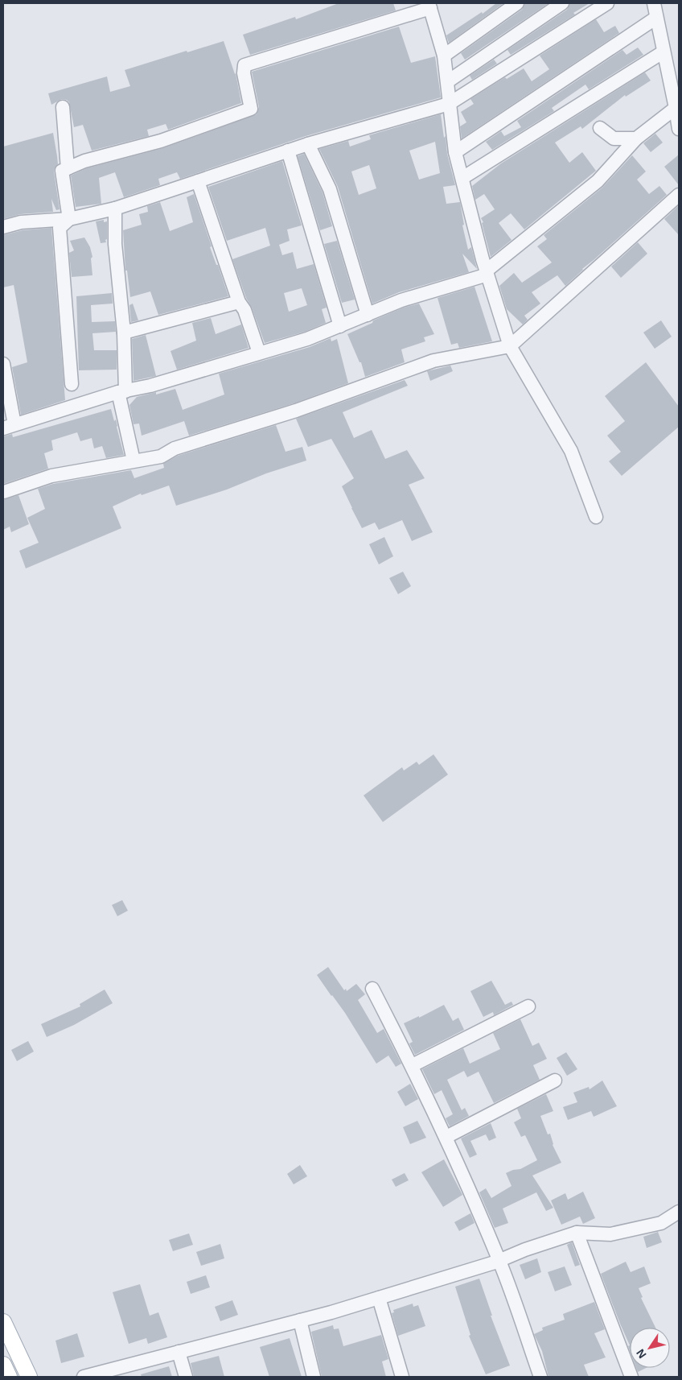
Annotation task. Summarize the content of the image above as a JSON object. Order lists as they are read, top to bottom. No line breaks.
{"north":"bottom left"}
